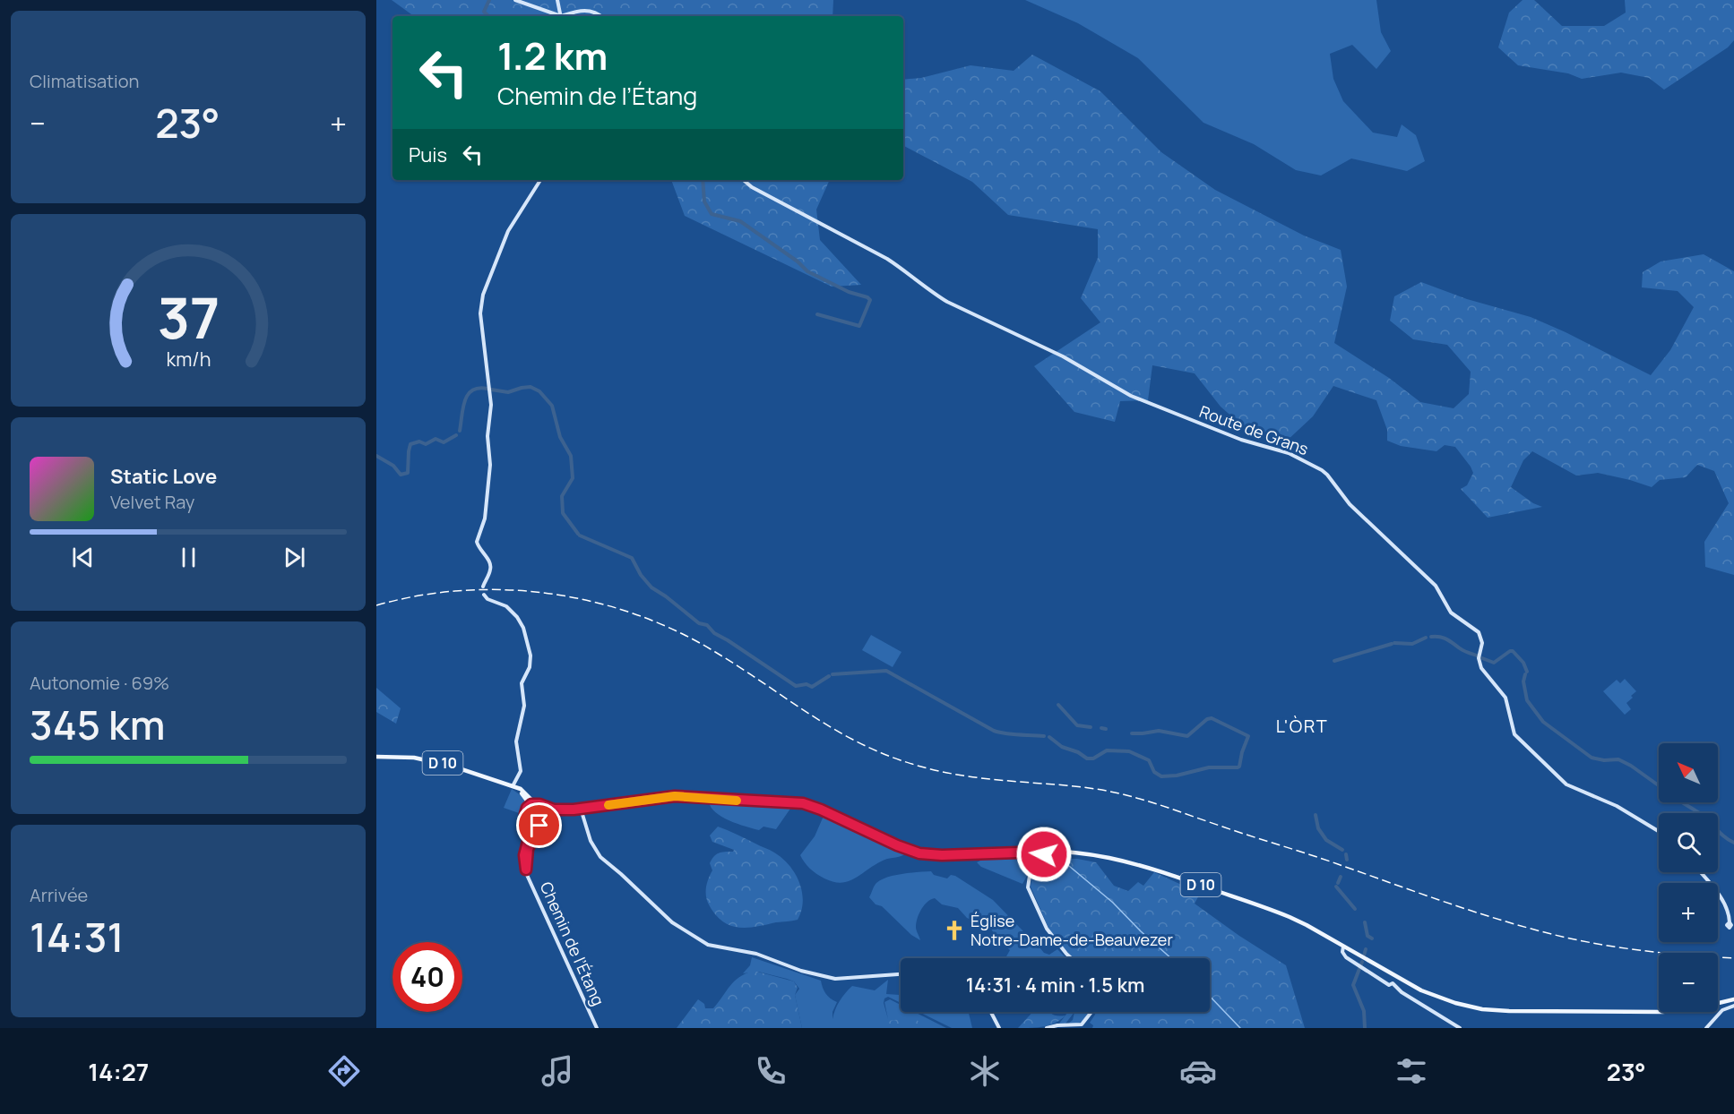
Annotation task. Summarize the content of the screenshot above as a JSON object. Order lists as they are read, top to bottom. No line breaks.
{"streets":{"main road":["D 10"],"street":["Route de Grans","Chemin de l’Étang"]},"crossings":[["D 10","Chemin de l’Étang"]],"districts":["L'ÒRT"],"places":{"church":["Église Notre-Dame-de-Beauvezer"]},"north":"top left","page":{"tile":["Climatisation",["Autonomie · 69%","345 km"],["Arrivée","14:31"]],"turn":["1.2 km","Chemin de l’Étang"],"heat":["−","23°","+"],"then":"Puis","song":["Static Love","Velvet Ray"],"map_buttons":["+","−"],"limit":"40","trip":"14:31 · 4 min · 1.5 km","tabs":["14:27","23°"],"gauge":["37","km/h"]}}
